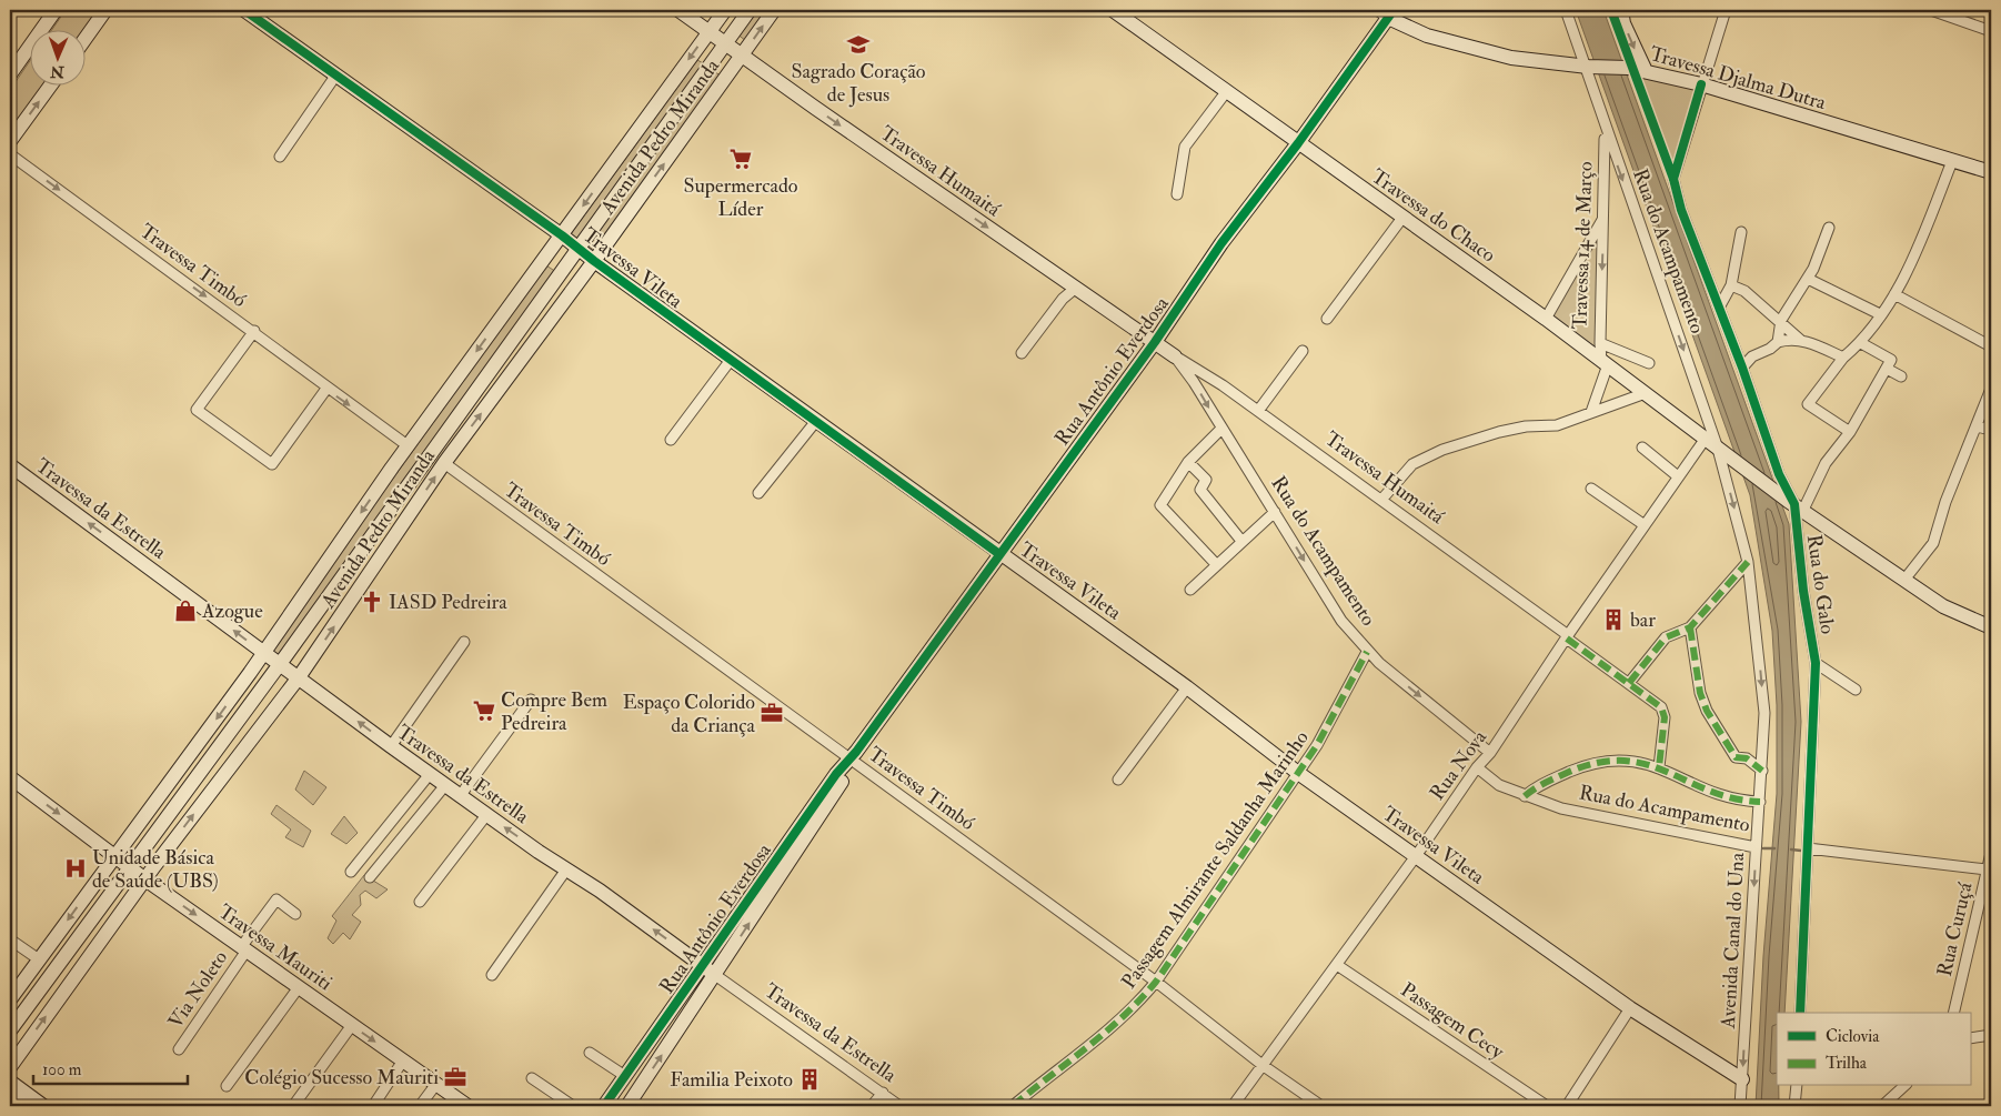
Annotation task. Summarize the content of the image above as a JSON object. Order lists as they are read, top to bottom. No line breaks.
{"streets":{"street":["Travessa Djalma Dutra","Avenida Pedro Miranda","Travessa Humaitá","Travessa do Chaco","Travessa 14 de Março","Rua do Acampamento","Travessa Timbó","Travessa Vileta","Rua Antônio Everdosa","Travessa da Estrella","Rua do Galo","Rua Nova","Passagem Almirante Saldanha Marinho","Rua Curuçá","Avenida Canal do Una","Travessa Mauriti","Via Noleto","Passagem Cecy"]},"crossings":[["Travessa Djalma Dutra","Rua do Acampamento"],["Travessa Djalma Dutra","Rua Antônio Everdosa"],["Travessa Djalma Dutra","Rua do Galo"],["Avenida Pedro Miranda","Travessa Humaitá"],["Avenida Pedro Miranda","Travessa Timbó"],["Avenida Pedro Miranda","Travessa Vileta"],["Avenida Pedro Miranda","Travessa da Estrella"],["Avenida Pedro Miranda","Travessa Mauriti"],["Travessa Humaitá","Rua do Acampamento"],["Travessa Humaitá","Rua Antônio Everdosa"],["Travessa Humaitá","Rua Nova"],["Travessa do Chaco","Travessa 14 de Março"],["Travessa do Chaco","Rua do Acampamento"],["Travessa do Chaco","Rua Antônio Everdosa"],["Travessa do Chaco","Rua do Galo"],["Travessa do Chaco","Rua Nova"],["Travessa do Chaco","Avenida Canal do Una"],["Travessa 14 de Março","Rua do Acampamento"],["Rua do Acampamento","Rua Antônio Everdosa"],["Rua do Acampamento","Rua Nova"],["Rua do Acampamento","Passagem Almirante Saldanha Marinho"],["Rua do Acampamento","Avenida Canal do Una"],["Travessa Timbó","Rua Antônio Everdosa"],["Travessa Timbó","Rua Nova"],["Travessa Timbó","Passagem Almirante Saldanha Marinho"],["Travessa Vileta","Rua Antônio Everdosa"],["Travessa Vileta","Rua Nova"],["Travessa Vileta","Passagem Almirante Saldanha Marinho"],["Travessa Vileta","Avenida Canal do Una"],["Rua Antônio Everdosa","Travessa da Estrella"],["Rua Nova","Passagem Cecy"],["Travessa Mauriti","Via Noleto"]],"one_way":["Travessa 14 de Março","Rua do Acampamento","Travessa da Estrella","Avenida Canal do Una","Travessa Mauriti"],"places":{"school or university":["Sagrado Coração de Jesus"],"supermarket":["Supermercado Líder","Compre Bem Pedreira"],"church":["IASD Pedreira"],"shop":["Azogue"],"building":["bar","Familia Peixoto"],"office":["Espaço Colorido da Criança","Colégio Sucesso Mauriti"],"hospital":["Unidade Básica de Saúde (UBS)"]},"legend":["Ciclovia","Trilha"],"scale_bar":"100 m","north":"bottom"}
